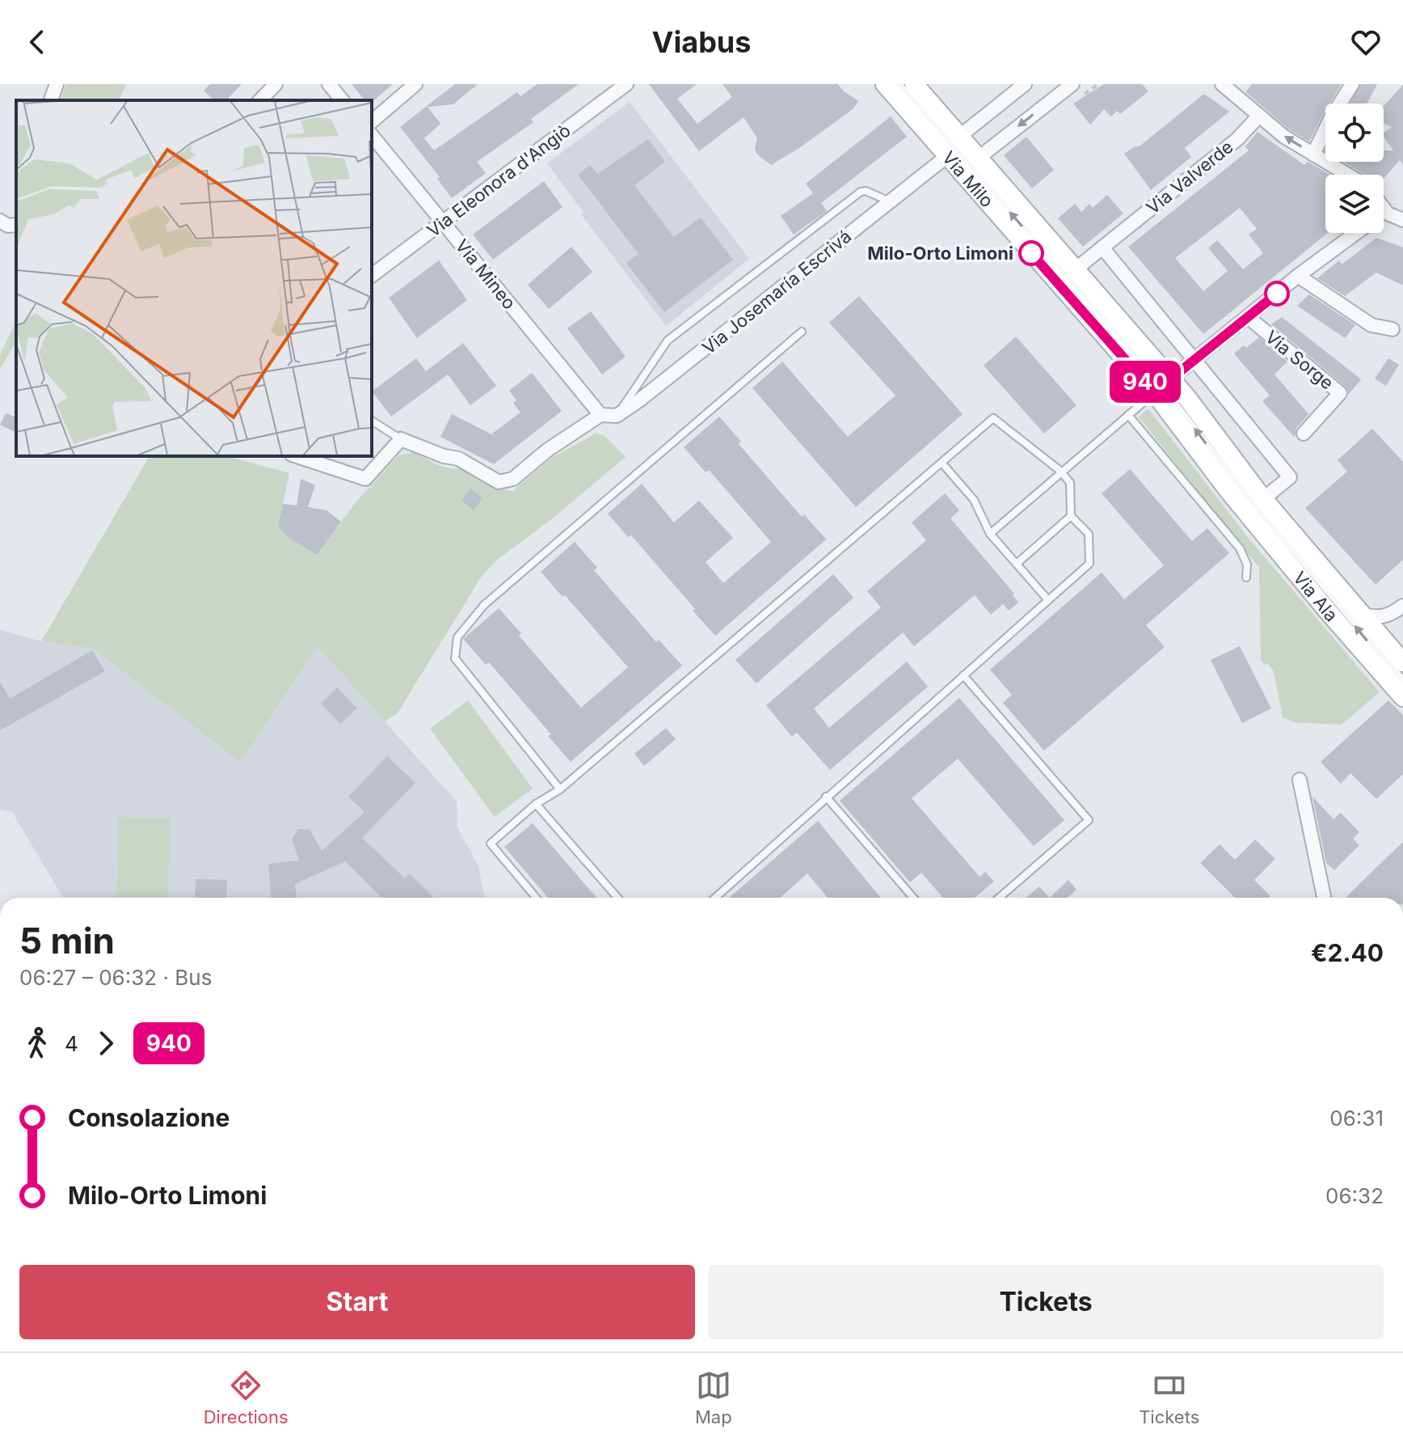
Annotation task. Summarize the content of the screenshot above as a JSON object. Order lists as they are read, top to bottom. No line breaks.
{"streets":{"main road":["Via Milo","Via Ala"],"street":["Via Valverde","Via Eleonora d'Angiò","Via Mineo","Via Josemaría Escrivá","Via Sorge"]},"crossings":[["Via Valverde","Via Milo"],["Via Milo","Via Josemaría Escrivá"],["Via Eleonora d'Angiò","Via Mineo"]],"places":["Milo-Orto Limoni"],"lines":["bus line 940"],"page":{"header":"Viabus","on_map":"940","heading":["5 min","06:27 – 06:32 · Bus","€2.40"],"legs":["4","940"],"list":[{"name":"Consolazione","value":"06:31"},{"name":"Milo-Orto Limoni","value":"06:32"}],"buttons":["Start","Tickets"],"tabs":["Directions","Map","Tickets"]}}
